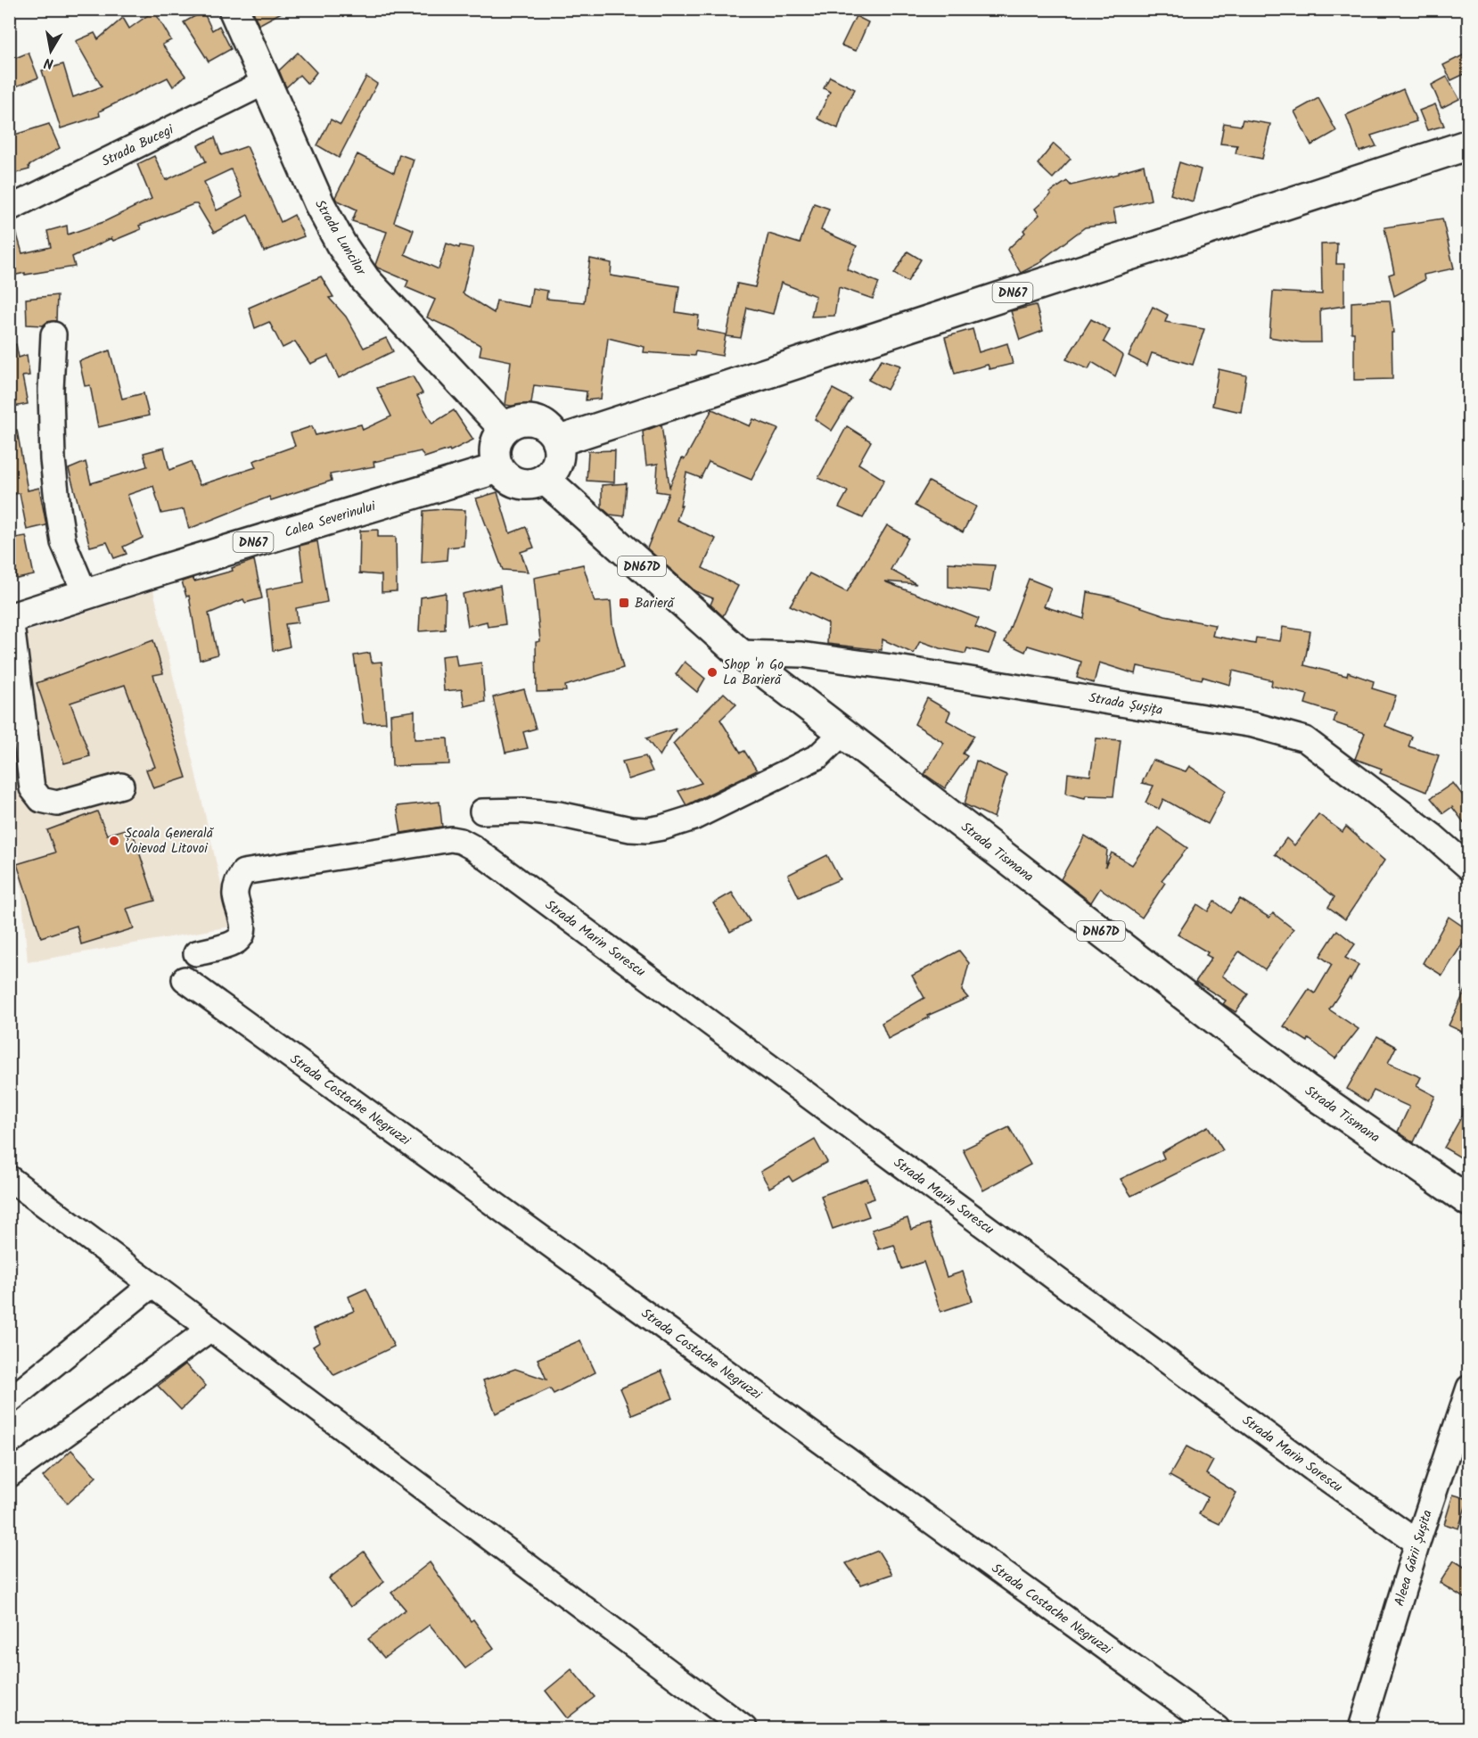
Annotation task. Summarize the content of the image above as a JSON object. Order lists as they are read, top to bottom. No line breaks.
{"streets":{"main road":["Strada Luncilor","DN67","Calea Severinului","DN67D","Strada Tismana"],"street":["Strada Bucegi","Strada Șușița","Strada Marin Sorescu","Strada Costache Negruzzi","Aleea Gării Șușita"]},"crossings":[["Strada Bucegi","Strada Luncilor"],["Strada Luncilor","DN67"],["Strada Luncilor","Calea Severinului"],["Strada Luncilor","Strada Tismana"],["DN67","Calea Severinului"],["DN67","Strada Tismana"],["Calea Severinului","Strada Tismana"],["Strada Șușița","Strada Tismana"],["Strada Marin Sorescu","Aleea Gării Șușita"]],"places":{"transit":["Barieră"],"other":["Shop 'n Go La Barieră","Școala Generală Voievod Litovoi"]},"north":"bottom"}
